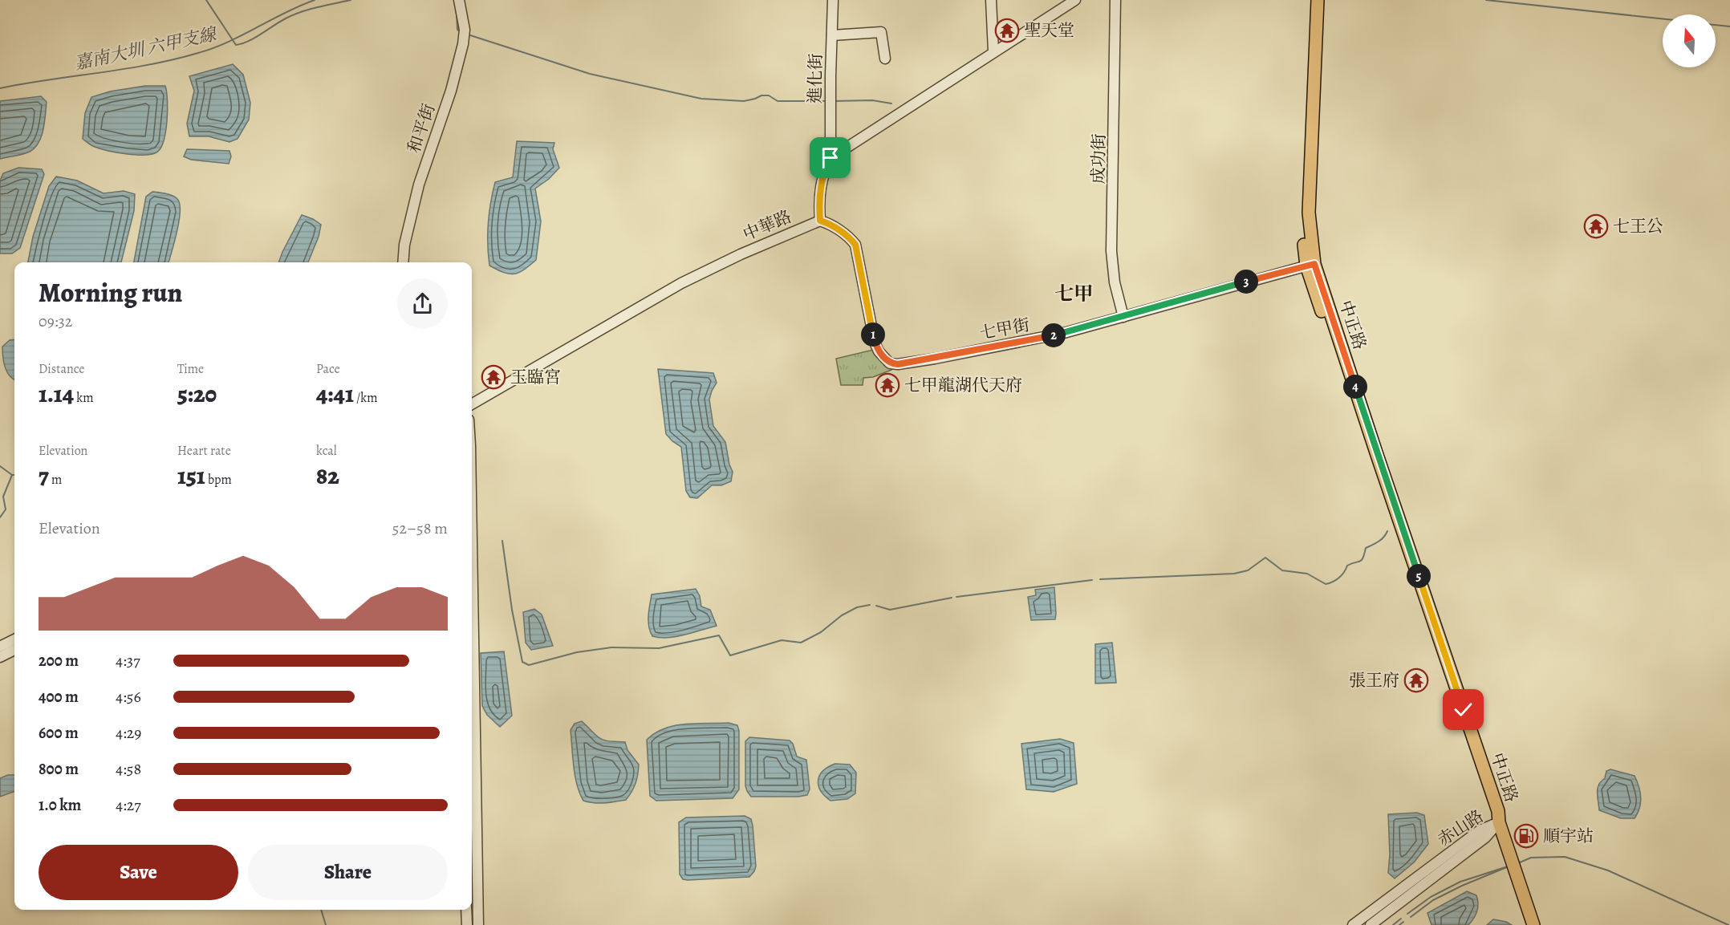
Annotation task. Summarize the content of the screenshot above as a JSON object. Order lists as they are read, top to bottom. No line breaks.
{"streets":{"main road":["中正路"],"street":["進化街","和平街","成功街","中華路","七甲街","赤山路"]},"crossings":[["成功街","七甲街"],["中華路","七甲街"],["中正路","七甲街"],["中正路","赤山路"]],"districts":["七甲"],"water":["嘉南大圳 六甲支線"],"places":{"temple":["聖天堂","七王公","玉臨宮","七甲龍湖代天府","張王府"],"fuel station":["順宇站"]},"north":"top","page":{"heading":["Morning run","09:32"],"pins":["3","1","2","4","5"],"stats":[["Distance","1.14 km"],["Time","5:20"],["Pace","4:41 /km"],["Elevation","7 m"],["Heart rate","151 bpm"],["kcal","82"]],"chart":["Elevation","52–58 m"],"list":[{"name":"200 m","note":"4:37"},{"name":"400 m","note":"4:56"},{"name":"600 m","note":"4:29"},{"name":"800 m","note":"4:58"},{"name":"1.0 km","note":"4:27"}],"buttons":["Save","Share"]}}
